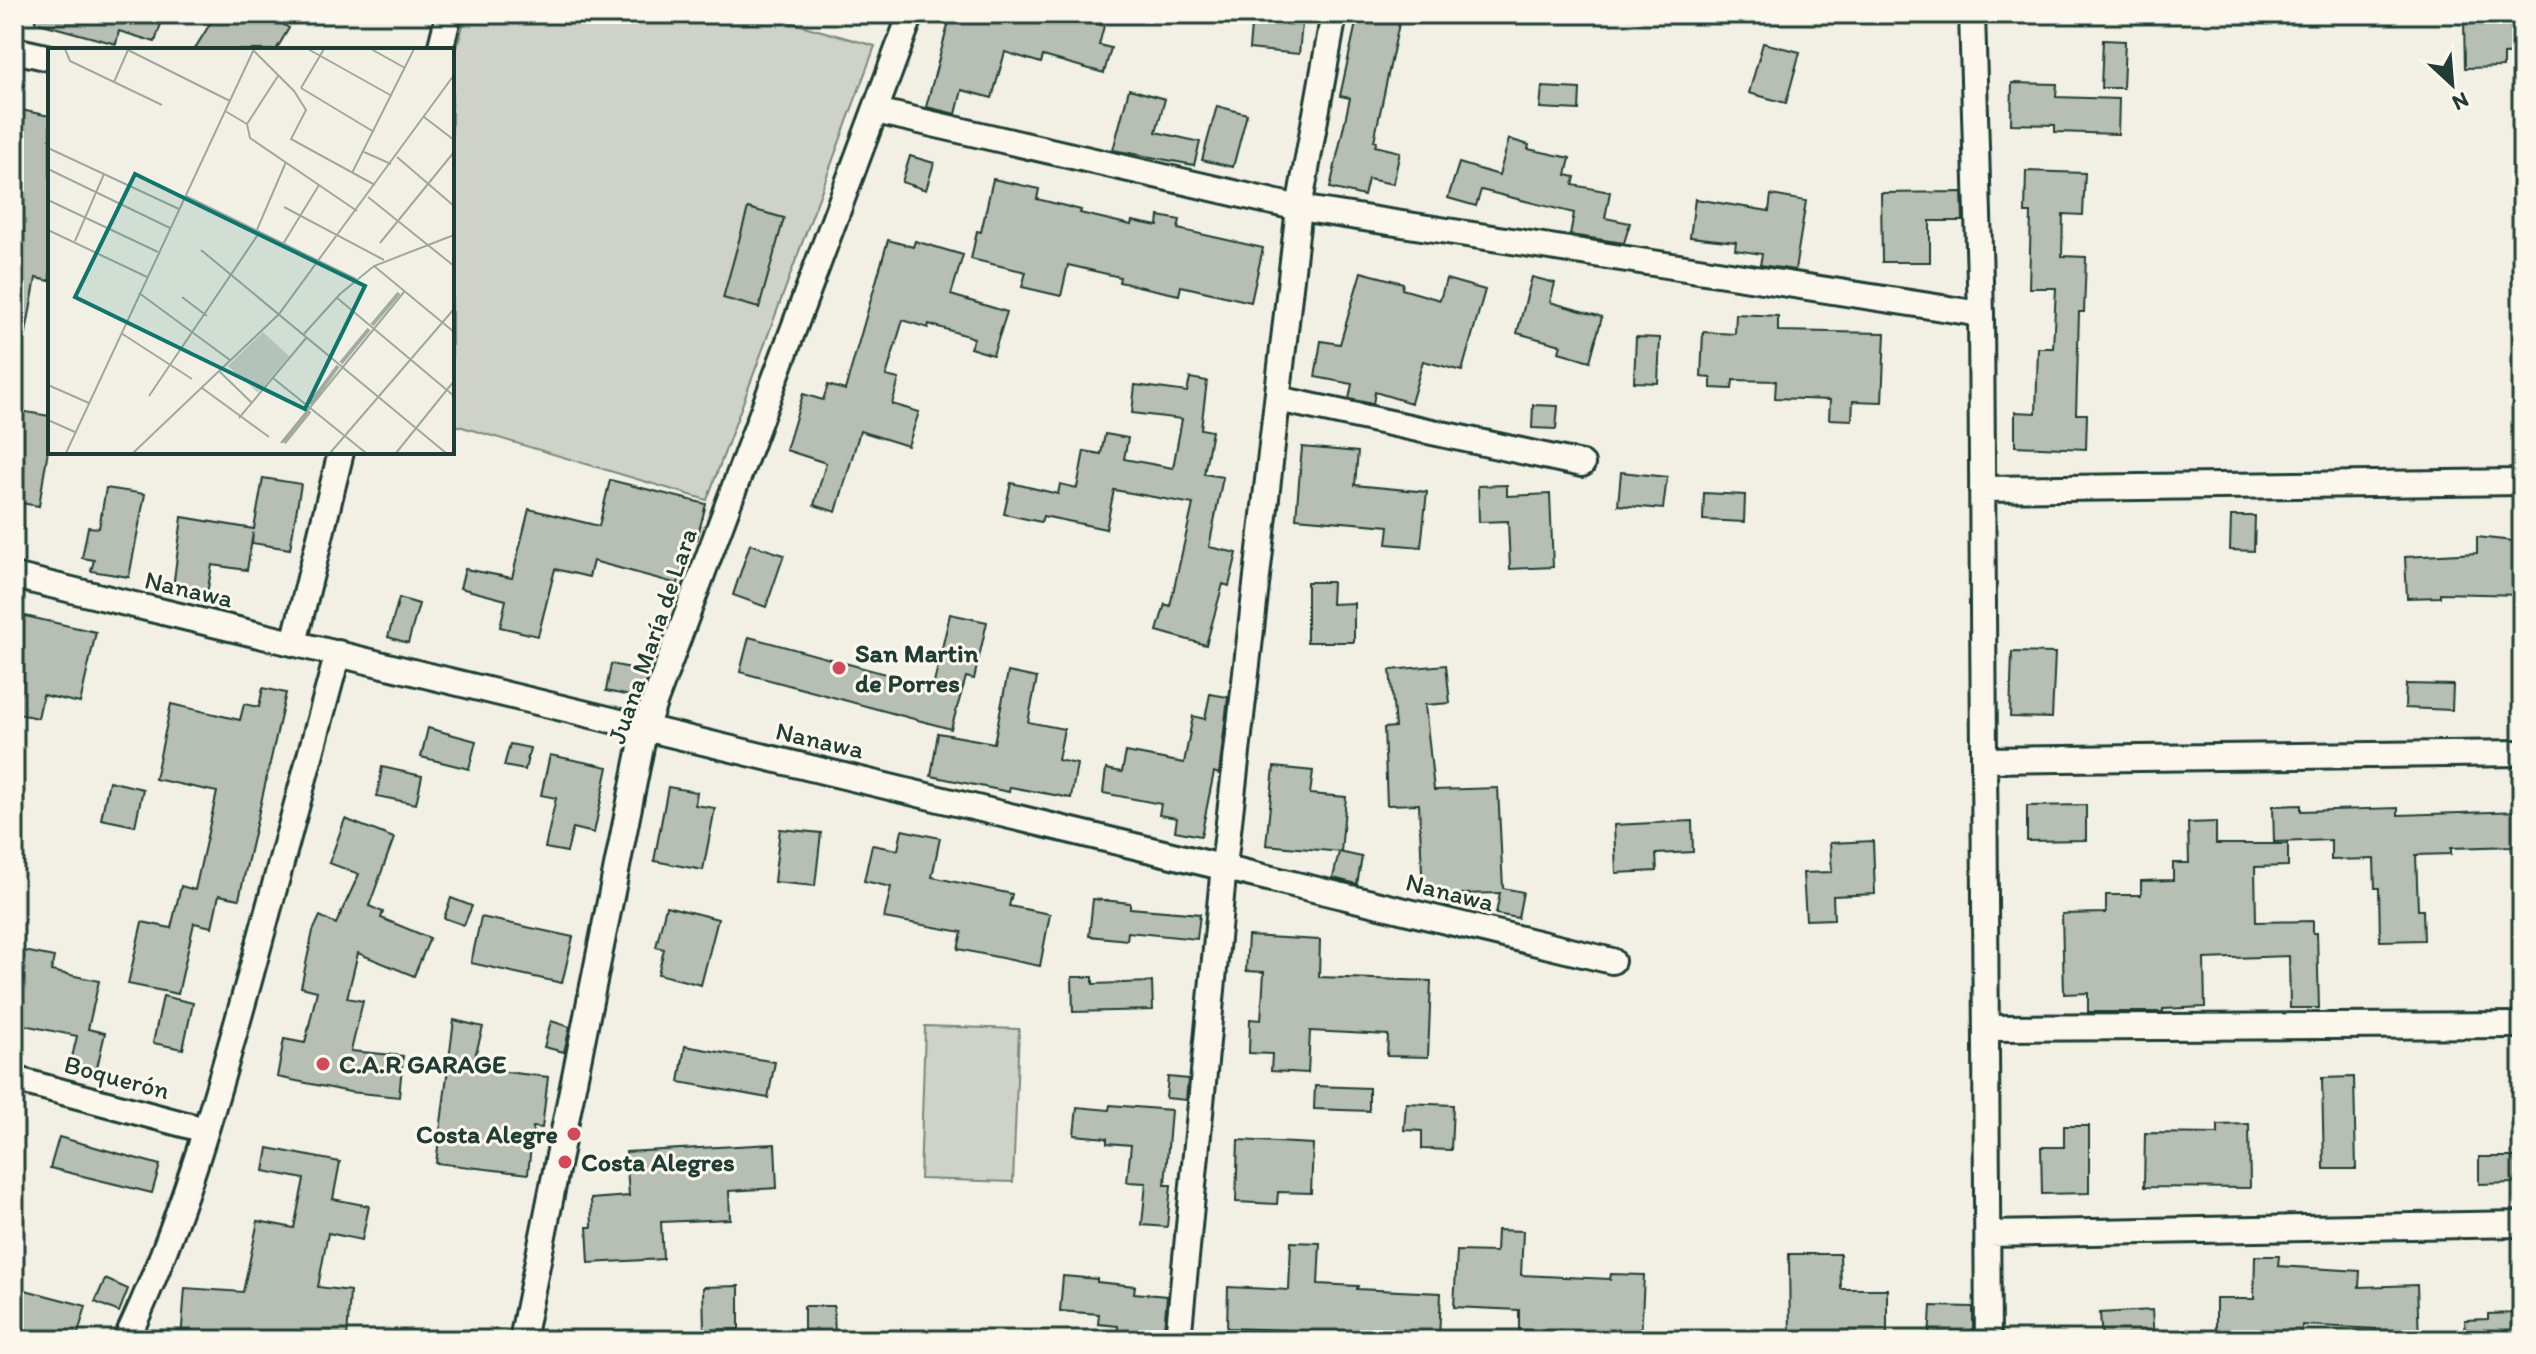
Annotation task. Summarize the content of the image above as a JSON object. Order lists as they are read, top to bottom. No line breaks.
{"streets":{"street":["Nanawa","Juana María de Lara","Boquerón"]},"crossings":[["Nanawa","Juana María de Lara"]],"places":["San Martin de Porres","C.A.R GARAGE","Costa Alegre","Costa Alegres"],"north":"bottom right"}
